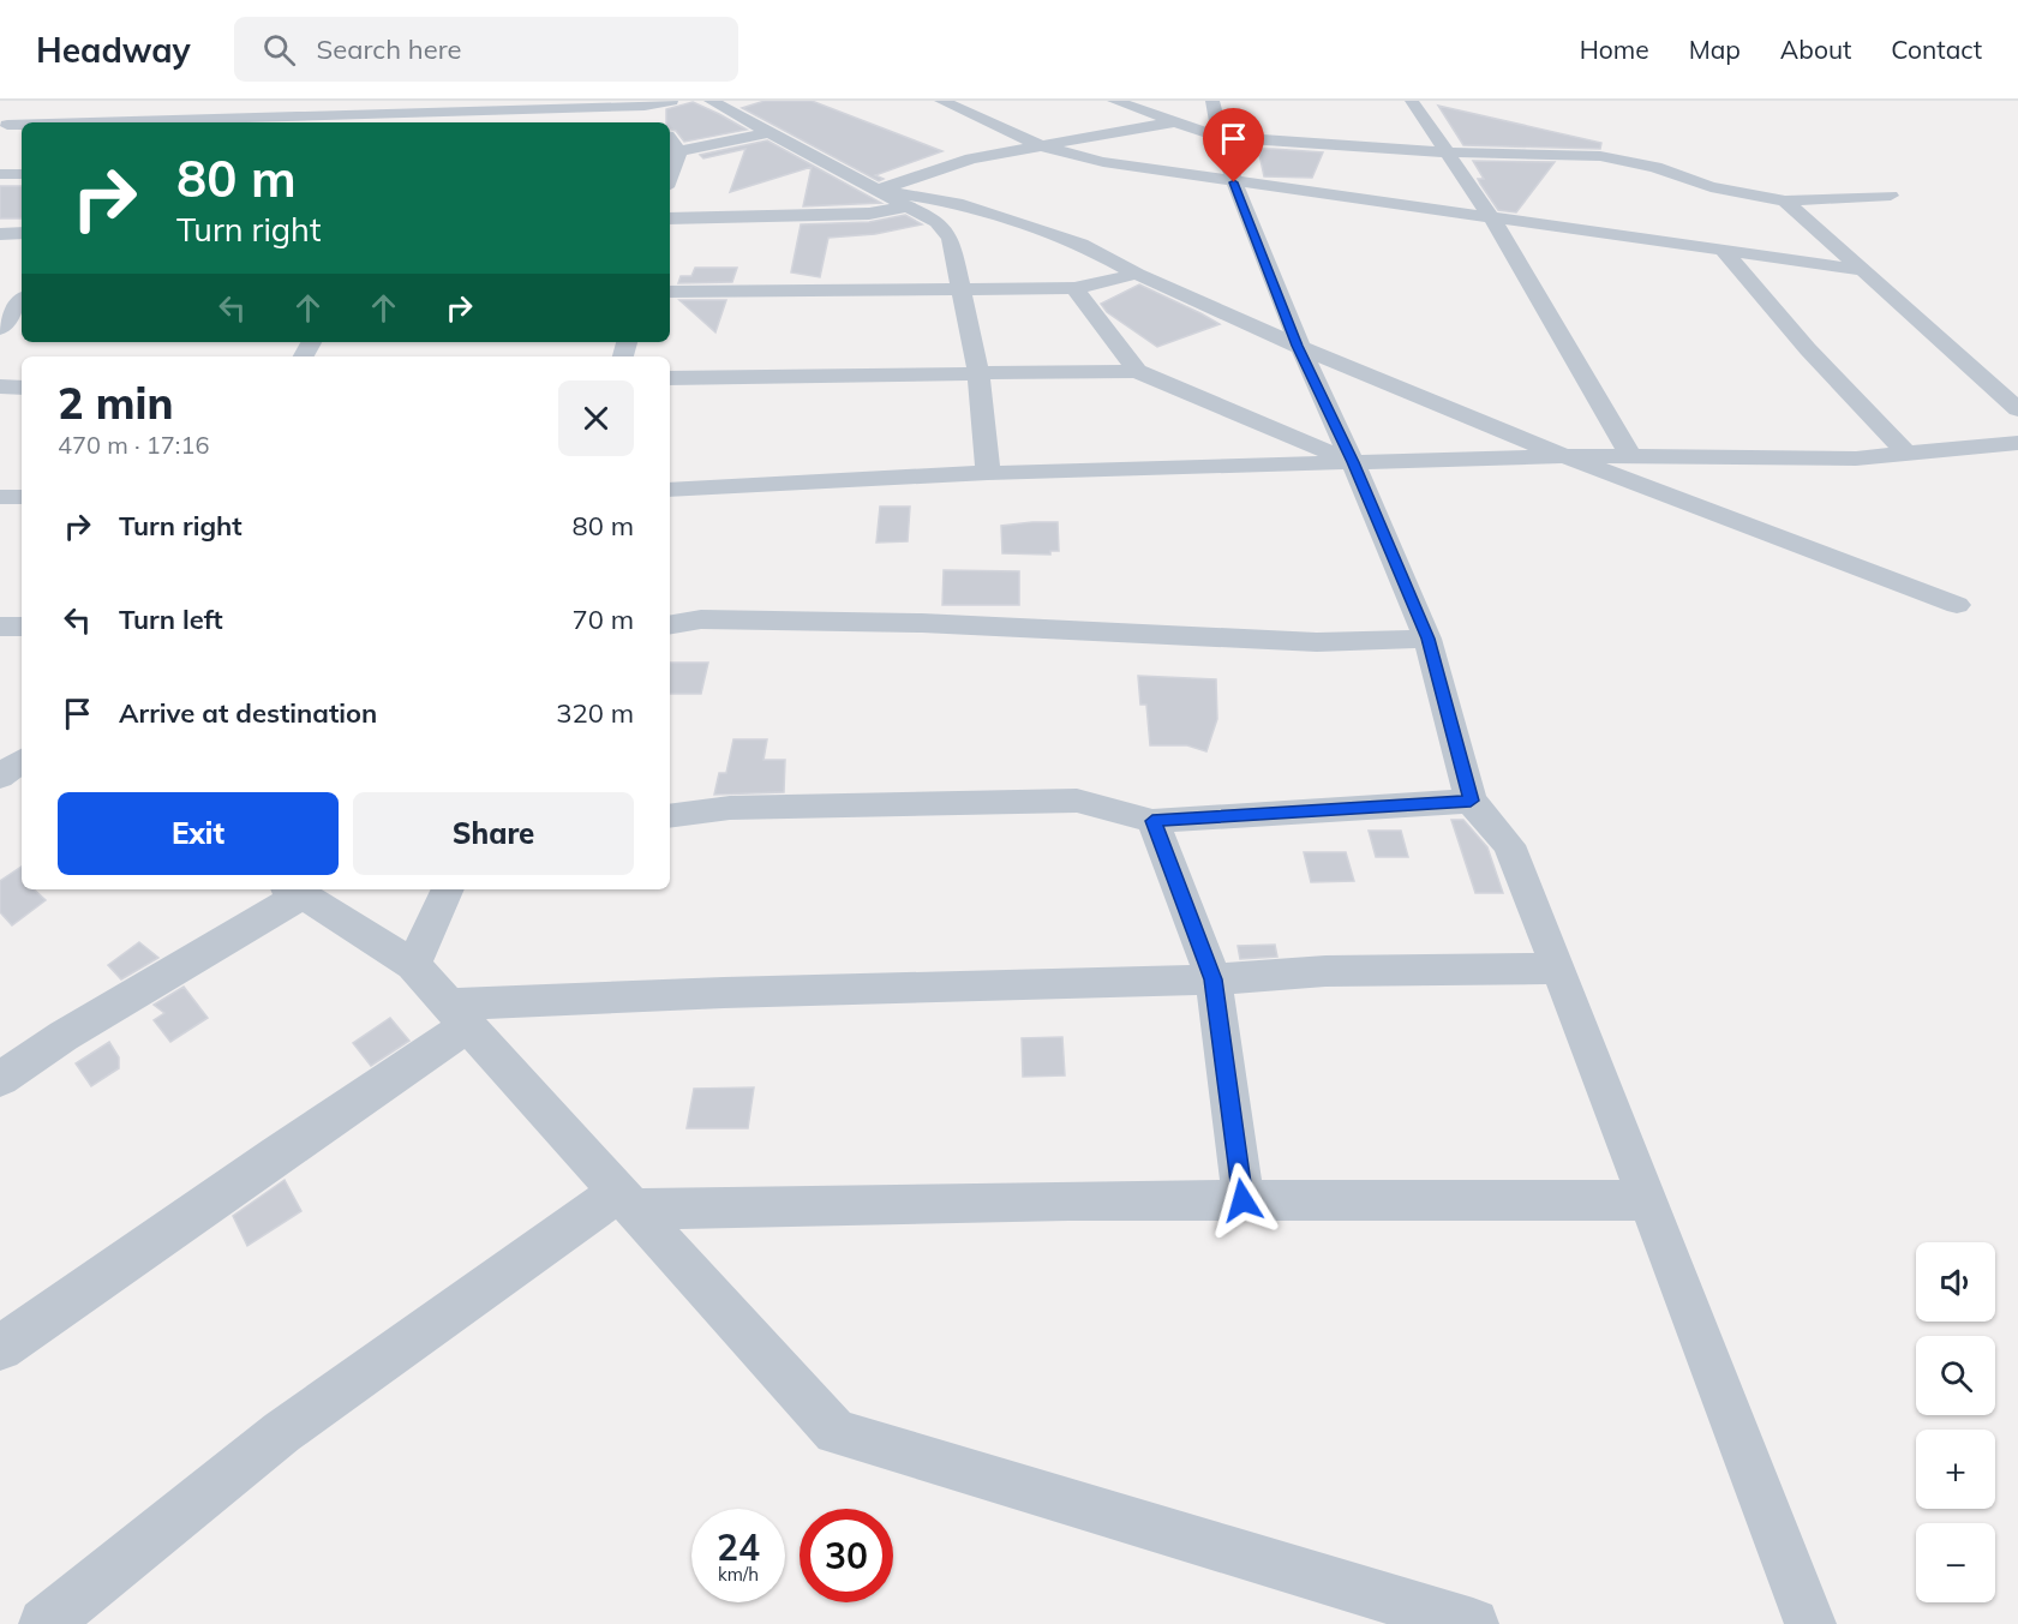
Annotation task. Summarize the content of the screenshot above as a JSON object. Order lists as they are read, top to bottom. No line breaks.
{"page":{"header":"Headway","search":"Search here","nav":["Home","Map","About","Contact"],"turn":["80 m","Turn right"],"heading":["2 min","470 m · 17:16"],"list":[{"name":"Turn right","value":"80 m"},{"name":"Turn left","value":"70 m"},{"name":"Arrive at destination","value":"320 m"}],"buttons":["Exit","Share"],"map_buttons":["+","−"],"speed":"24 km/h","limit":"30"}}
